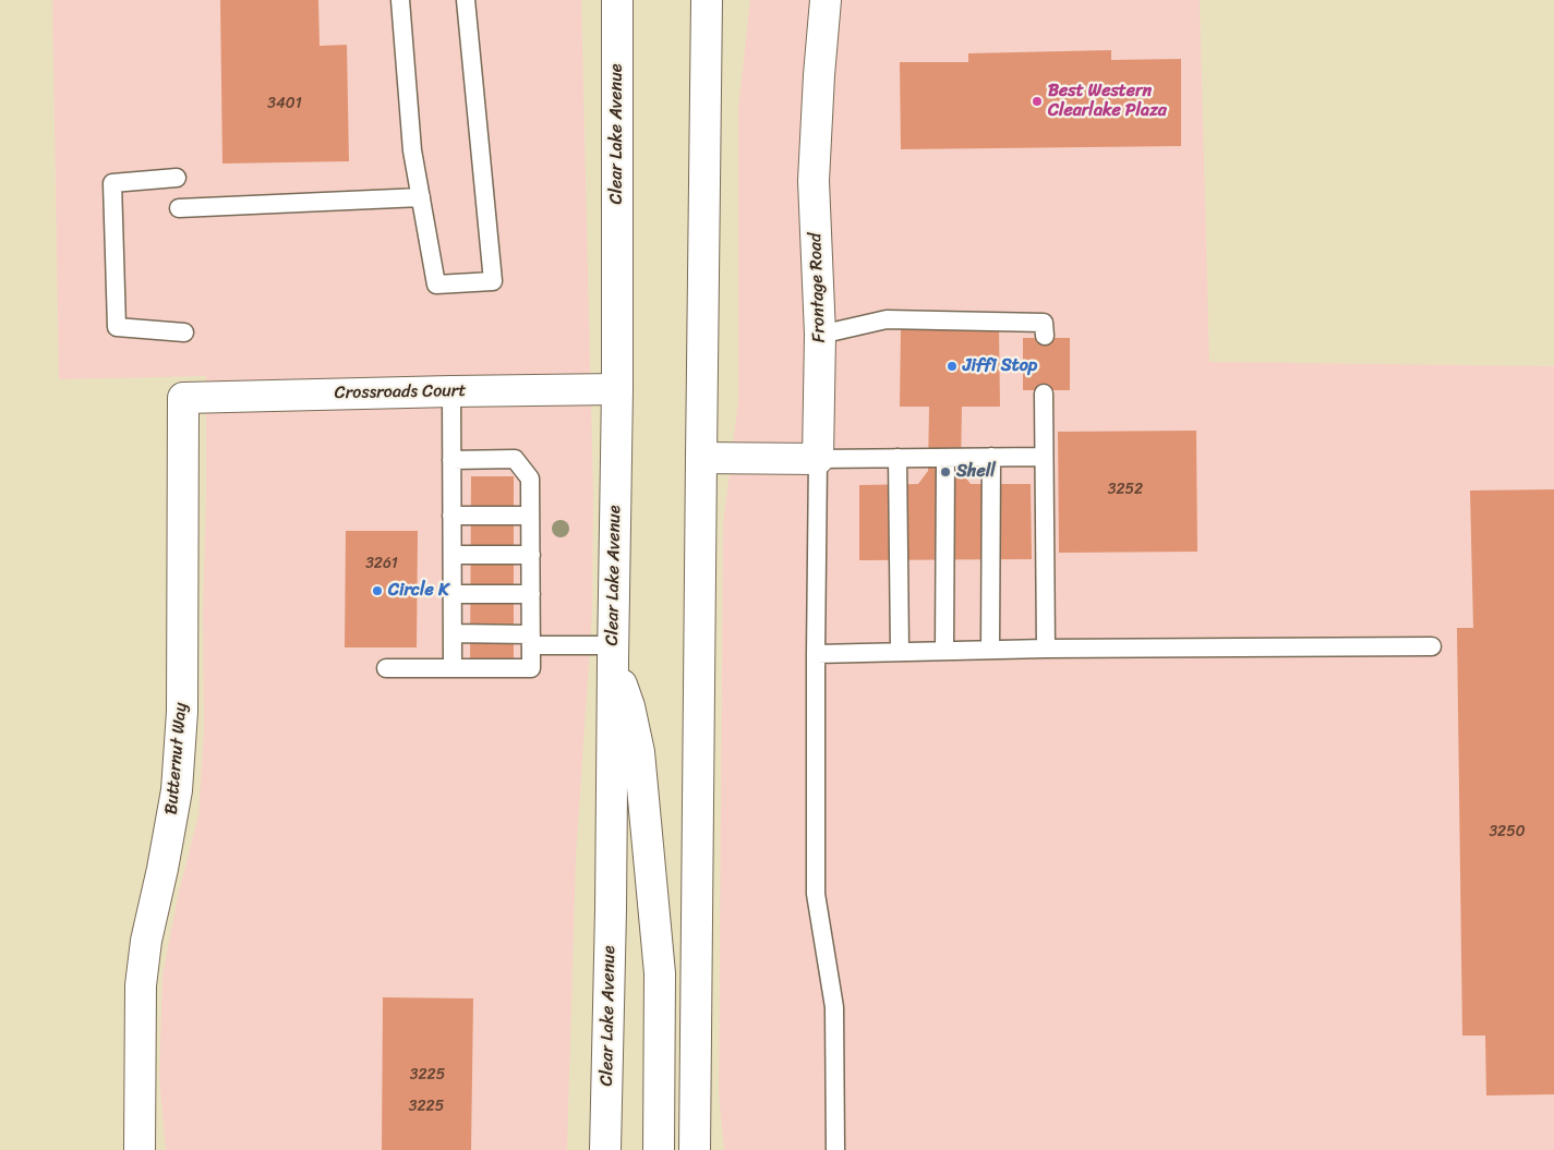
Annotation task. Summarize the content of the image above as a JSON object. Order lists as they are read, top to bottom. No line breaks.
{"streets":{"main road":["Clear Lake Avenue","Frontage Road","Crossroads Court","Butternut Way"]},"crossings":[["Clear Lake Avenue","Crossroads Court"],["Crossroads Court","Butternut Way"]],"places":["Best Western Clearlake Plaza","Jiffi Stop","Shell","Circle K"],"house_numbers":["3401","3252","3261","3250","3225","3225"]}
